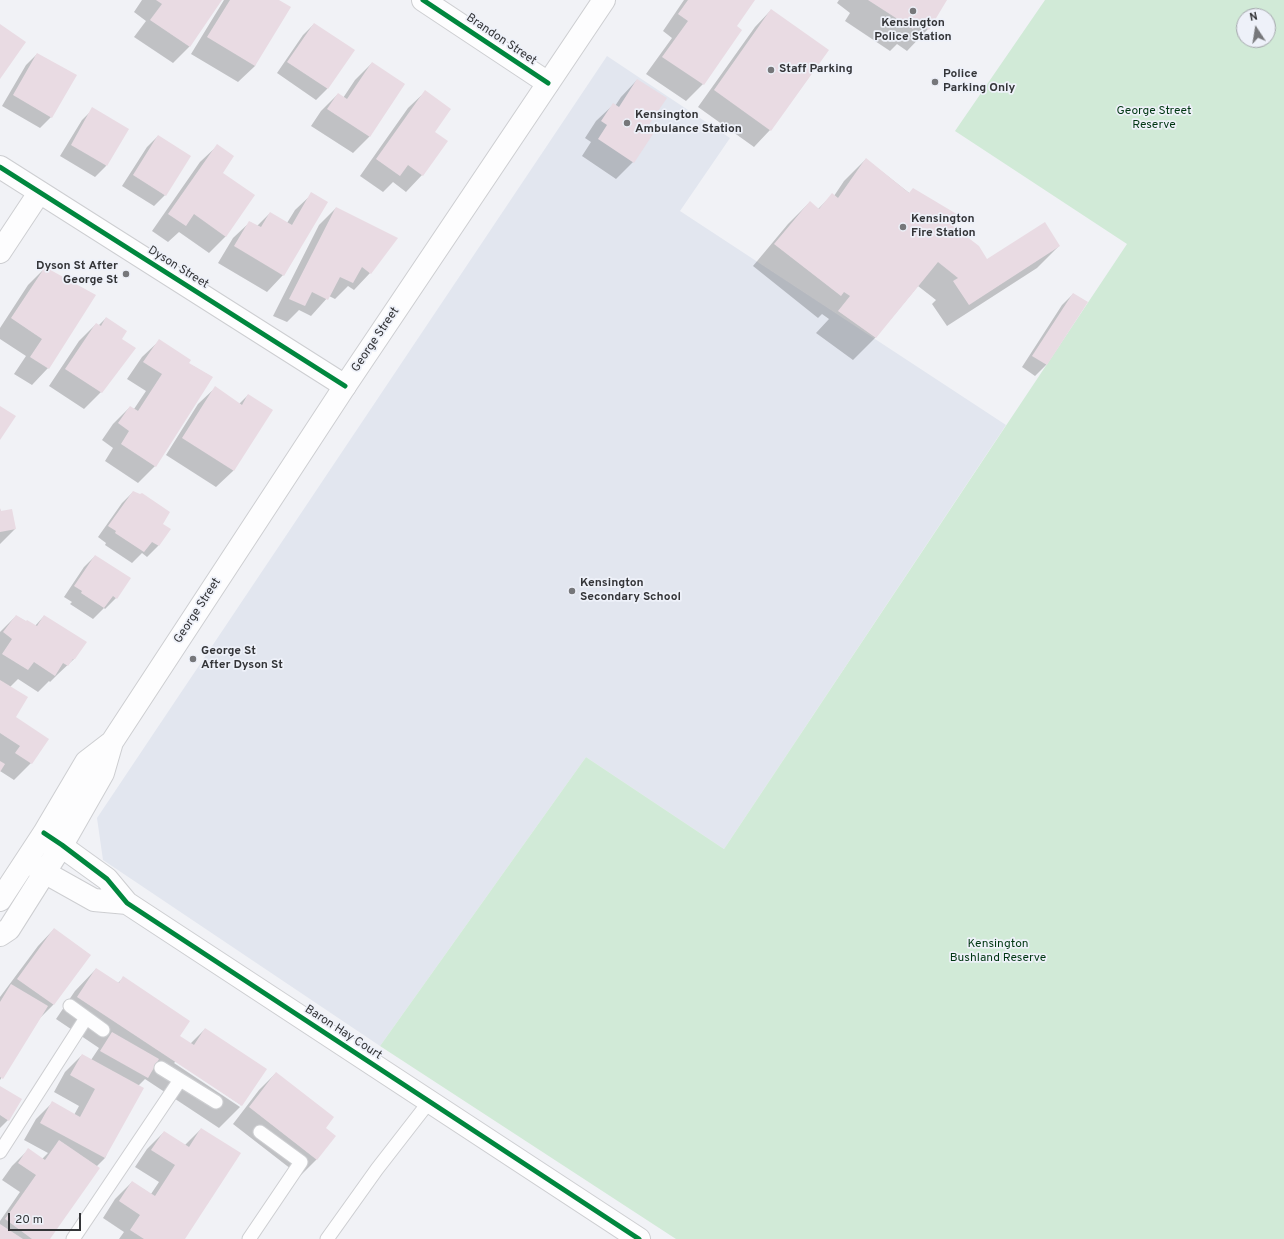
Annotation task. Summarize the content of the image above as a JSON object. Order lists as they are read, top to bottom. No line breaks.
{"streets":{"street":["Brandon Street","Dyson Street","George Street","Baron Hay Court"]},"crossings":[["Brandon Street","George Street"],["Dyson Street","George Street"],["George Street","Baron Hay Court"]],"parks":["George Street Reserve","Kensington Bushland Reserve"],"places":["Kensington Police Station","Staff Parking","Police Parking Only","Kensington Ambulance Station","Kensington Fire Station","Dyson St After George St","Kensington Secondary School","George St After Dyson St"],"scale_bar":"20 m","north":"top"}
